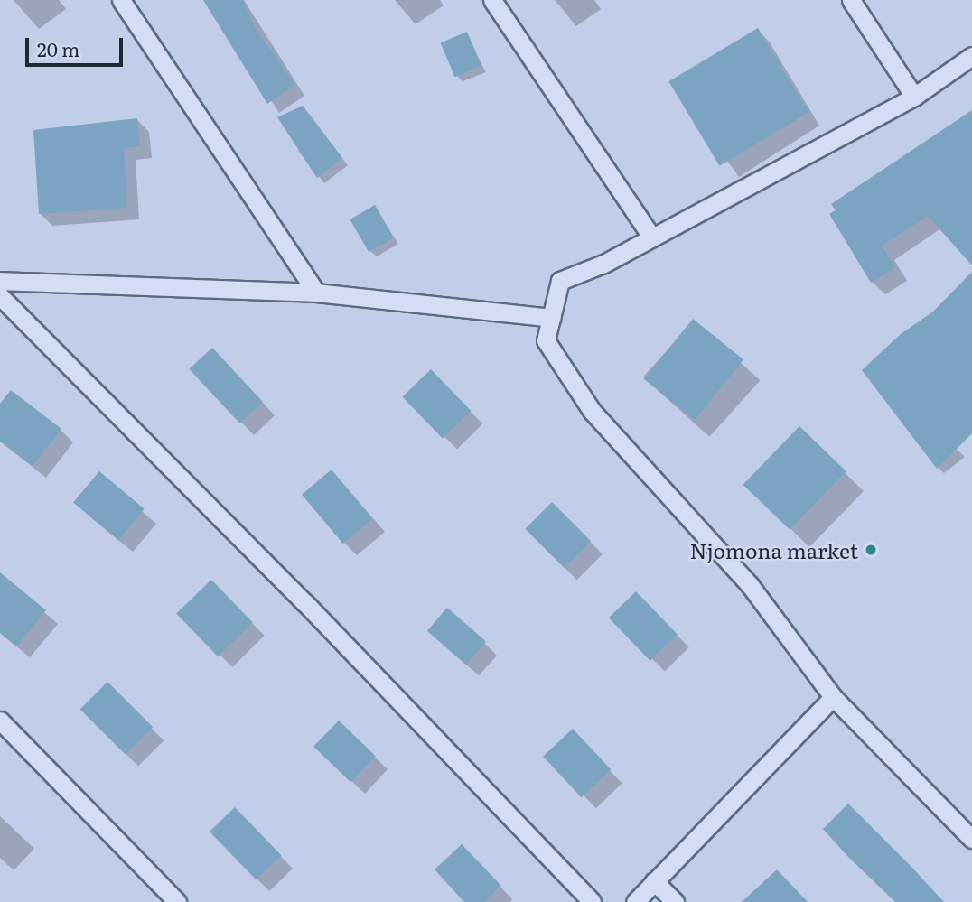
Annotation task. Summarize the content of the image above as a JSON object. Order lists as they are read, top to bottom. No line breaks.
{"places":["Njomona market"],"scale_bar":"20 m"}
